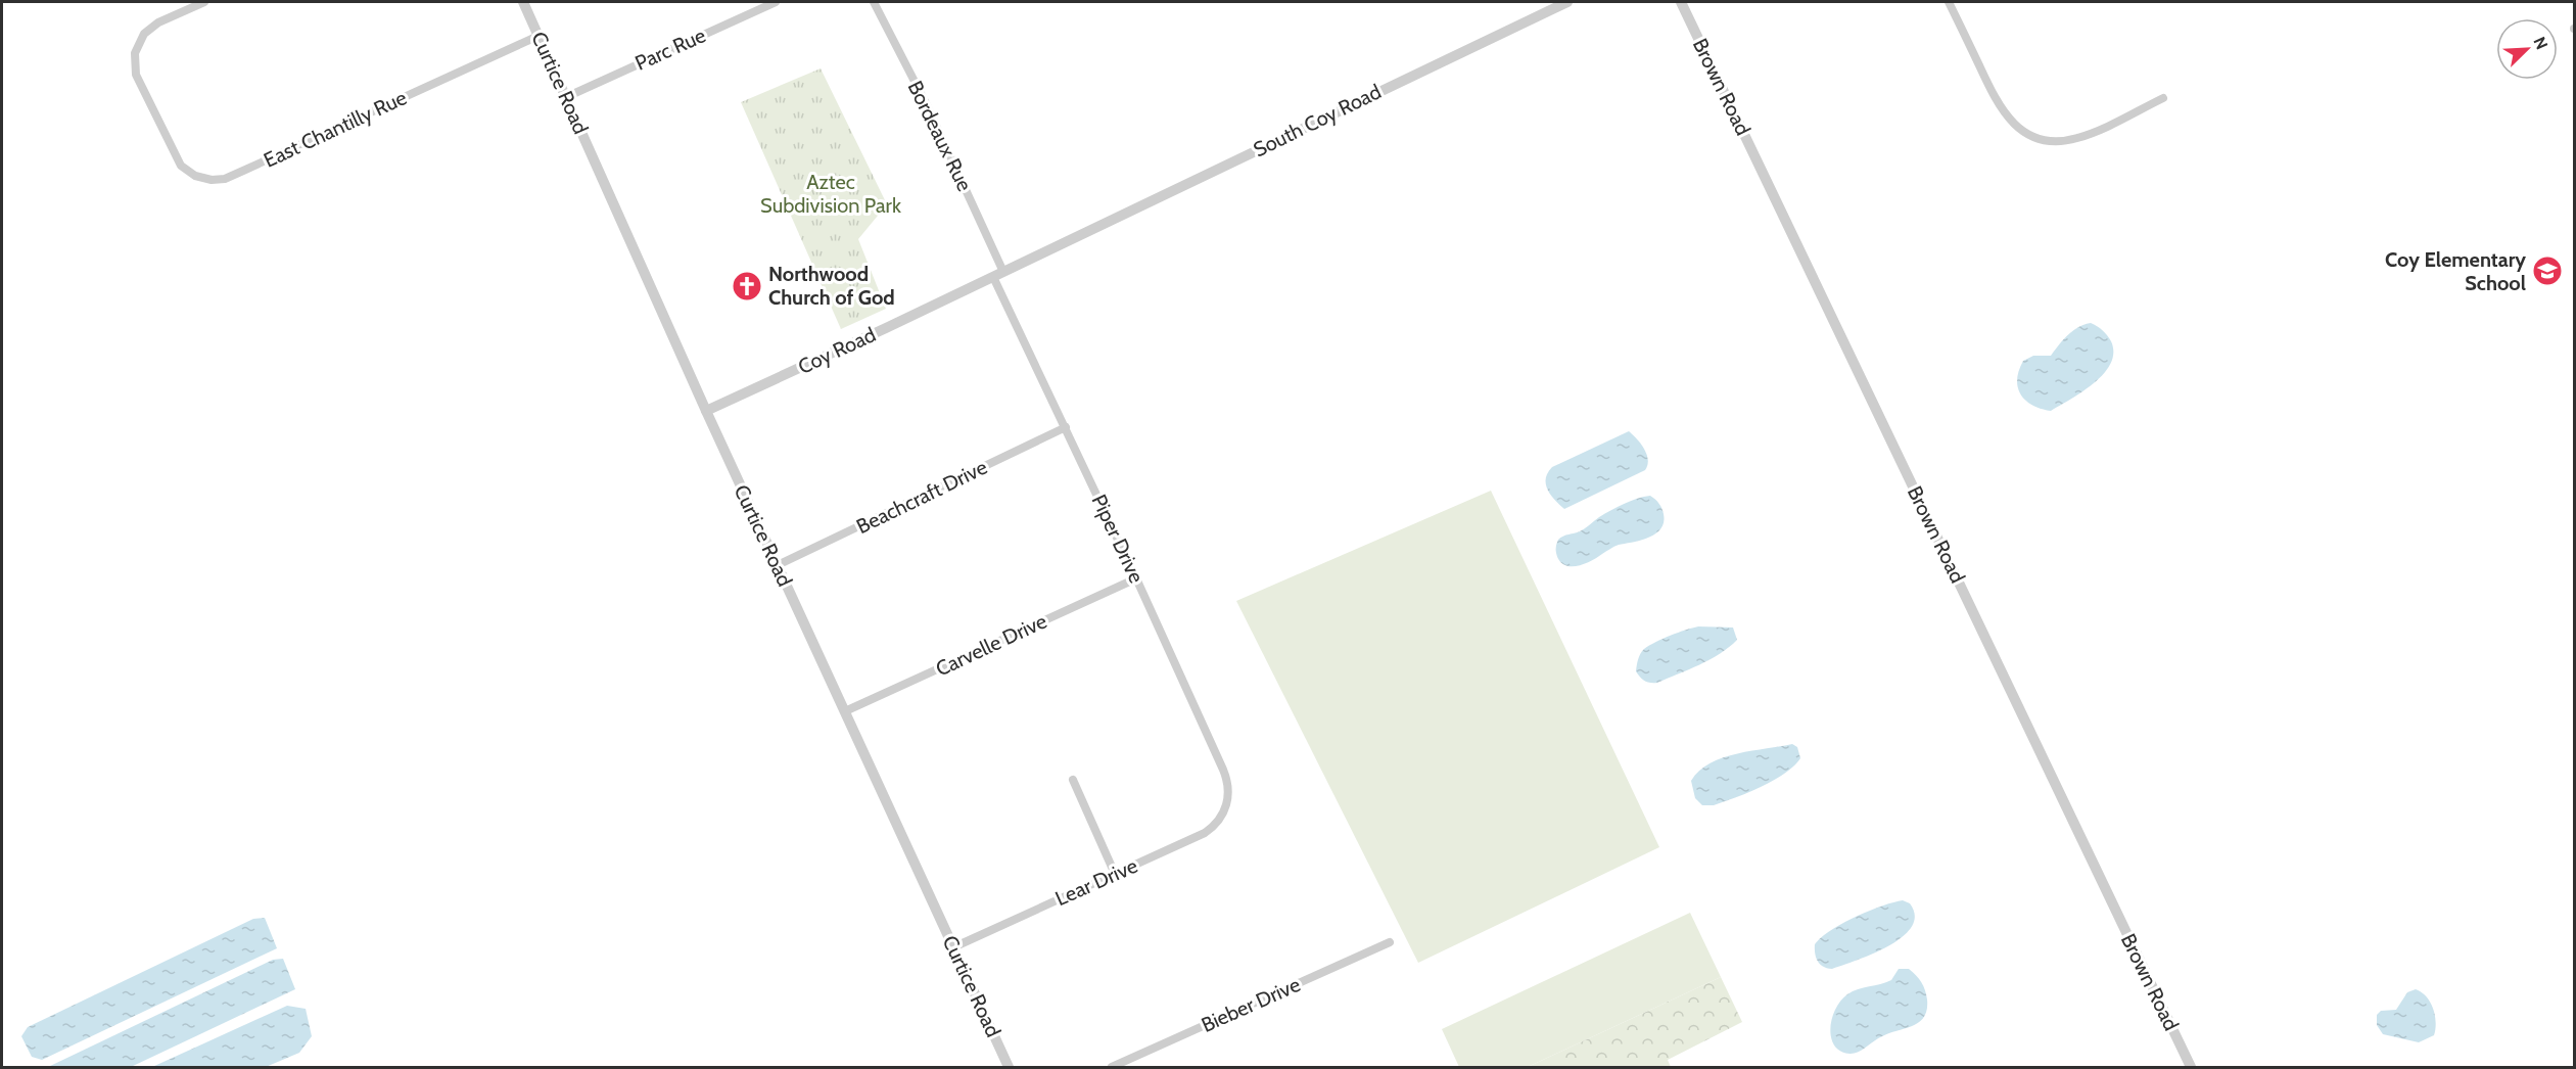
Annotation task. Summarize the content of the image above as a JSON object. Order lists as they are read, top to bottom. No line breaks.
{"streets":{"street":["Parc Rue","Curtice Road","Brown Road","South Coy Road","East Chantilly Rue","Bordeaux Rue","Coy Road","Beachcraft Drive","Piper Drive","Carvelle Drive","Lear Drive","Bieber Drive"]},"crossings":[["Parc Rue","Curtice Road"],["Curtice Road","East Chantilly Rue"],["Curtice Road","Coy Road"],["Curtice Road","Beachcraft Drive"],["Curtice Road","Carvelle Drive"],["Curtice Road","Lear Drive"],["South Coy Road","Coy Road"],["Bordeaux Rue","Coy Road"],["Bordeaux Rue","Piper Drive"],["Coy Road","Piper Drive"],["Beachcraft Drive","Piper Drive"],["Piper Drive","Carvelle Drive"],["Piper Drive","Lear Drive"]],"parks":["Aztec Subdivision Park"],"places":{"school or university":["Coy Elementary School"],"church":["Northwood Church of God"]},"north":"top right"}
